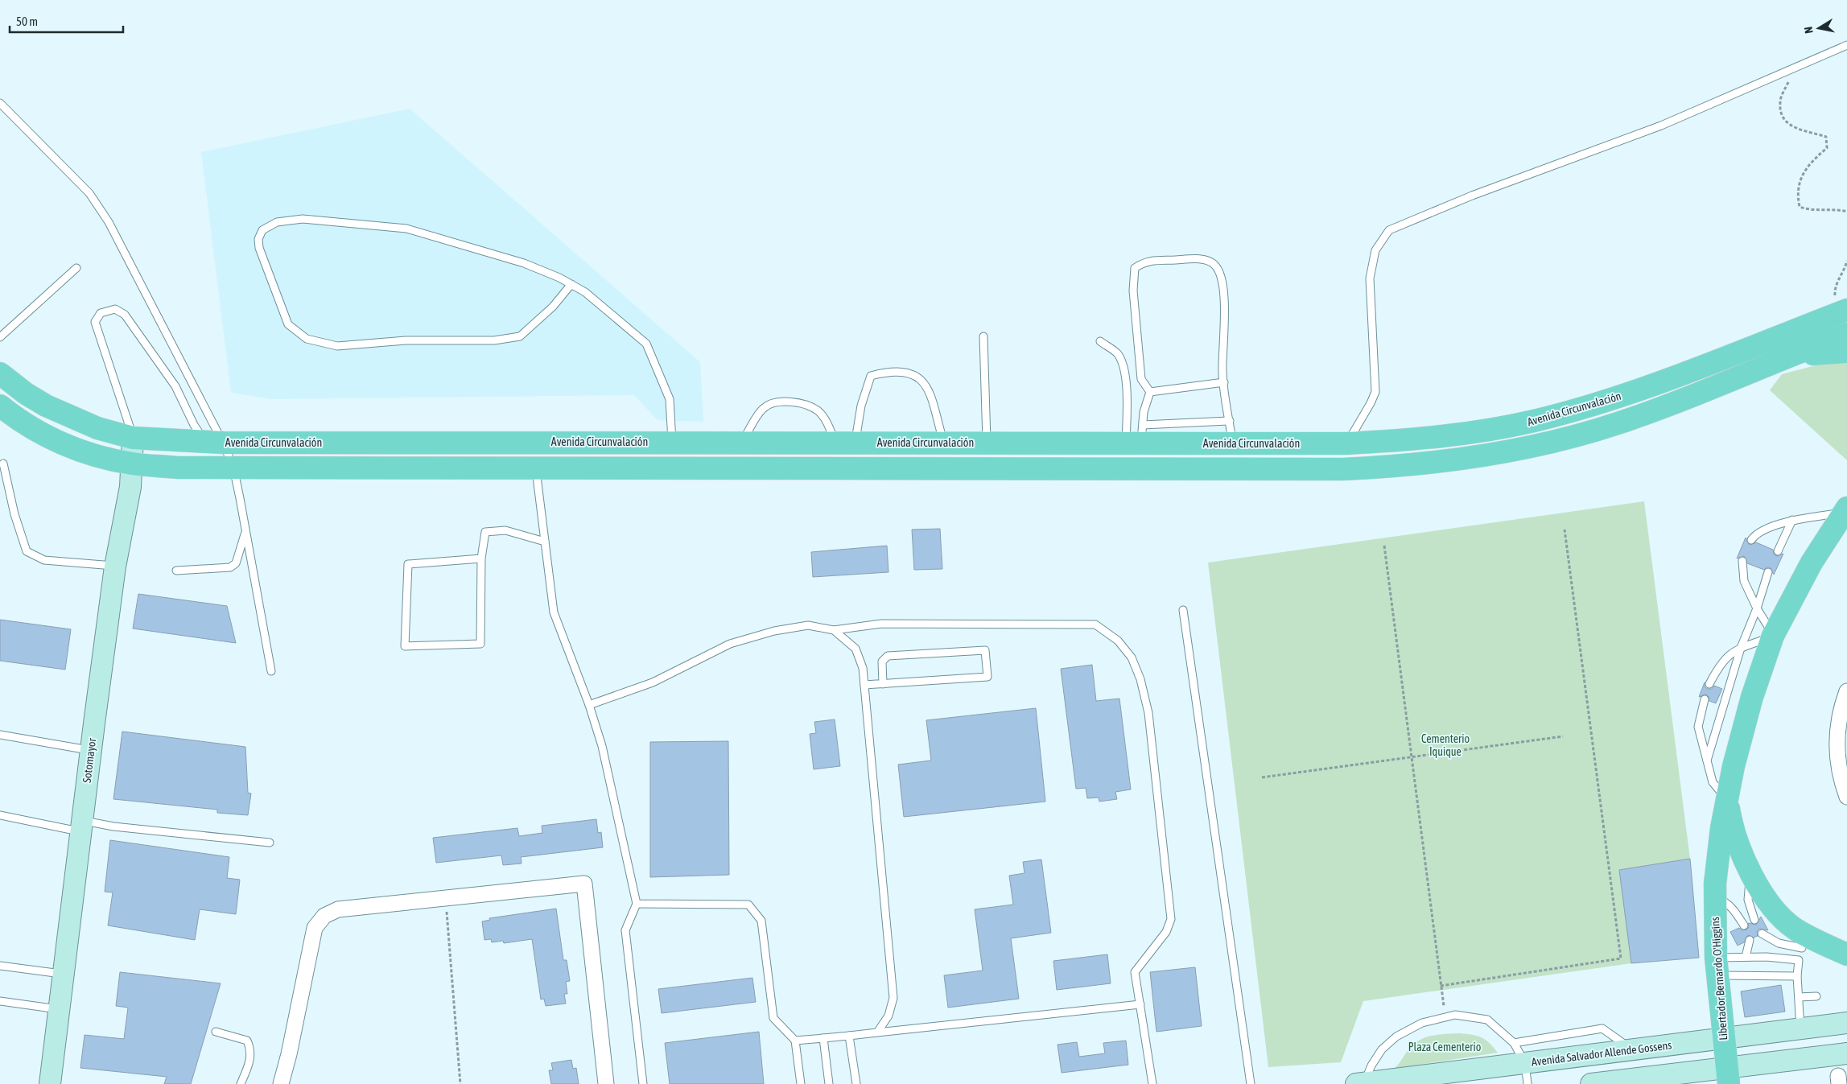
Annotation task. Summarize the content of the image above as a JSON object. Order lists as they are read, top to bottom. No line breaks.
{"streets":{"main road":["Avenida Circunvalación","Sotomayor","Libertador Bernardo O'Higgins","Avenida Salvador Allende Gossens"]},"crossings":[["Avenida Circunvalación","Sotomayor"],["Libertador Bernardo O'Higgins","Avenida Salvador Allende Gossens"]],"parks":["Cementerio Iquique","Plaza Cementerio"],"scale_bar":"50 m","north":"left"}
